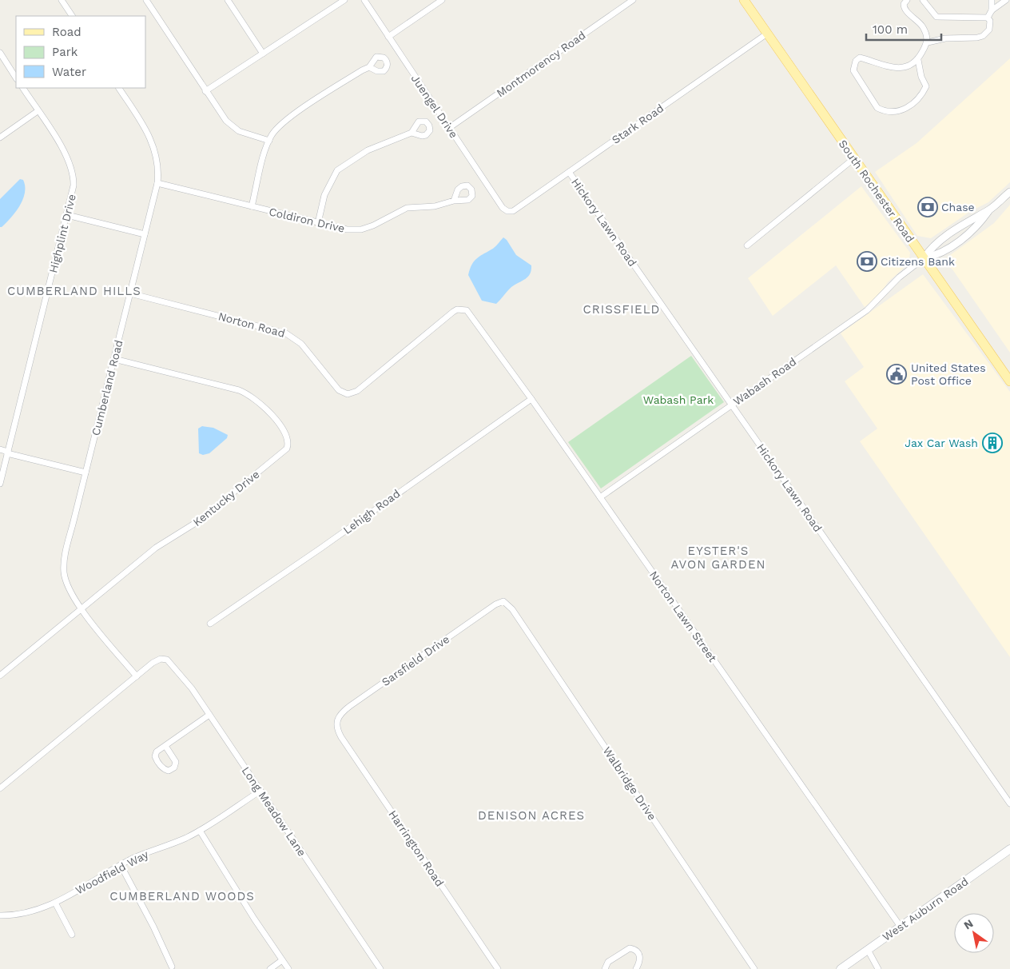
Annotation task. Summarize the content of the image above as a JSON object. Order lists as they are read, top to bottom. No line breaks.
{"streets":{"main road":["South Rochester Road","West Auburn Road"],"street":["Montmorency Road","Juengel Drive","Stark Road","Coldiron Drive","Hickory Lawn Road","Highplint Drive","Norton Road","Wabash Road","Cumberland Road","Kentucky Drive","Lehigh Road","Norton Lawn Street","Sarsfield Drive","Walbridge Drive","Long Meadow Lane","Harrington Road","Woodfield Way"]},"crossings":[["Montmorency Road","Juengel Drive"],["Juengel Drive","Stark Road"],["Stark Road","South Rochester Road"],["Stark Road","Hickory Lawn Road"],["South Rochester Road","Wabash Road"],["Coldiron Drive","Cumberland Road"],["Hickory Lawn Road","Wabash Road"],["Norton Road","Cumberland Road"],["Norton Road","Norton Lawn Street"],["Wabash Road","Norton Lawn Street"],["Cumberland Road","Kentucky Drive"],["Cumberland Road","Long Meadow Lane"],["Lehigh Road","Norton Lawn Street"],["Norton Lawn Street","West Auburn Road"],["Sarsfield Drive","Walbridge Drive"],["Sarsfield Drive","Harrington Road"],["Long Meadow Lane","Woodfield Way"]],"districts":["CUMBERLAND HILLS","CRISSFIELD","EYSTER'S AVON GARDEN","DENISON ACRES","CUMBERLAND WOODS"],"parks":["Wabash Park"],"places":{"bank":["Chase","Citizens Bank"],"public building":["United States Post Office"],"building":["Jax Car Wash"]},"legend":["Road","Park","Water"],"scale_bar":"100 m","north":"top left"}
